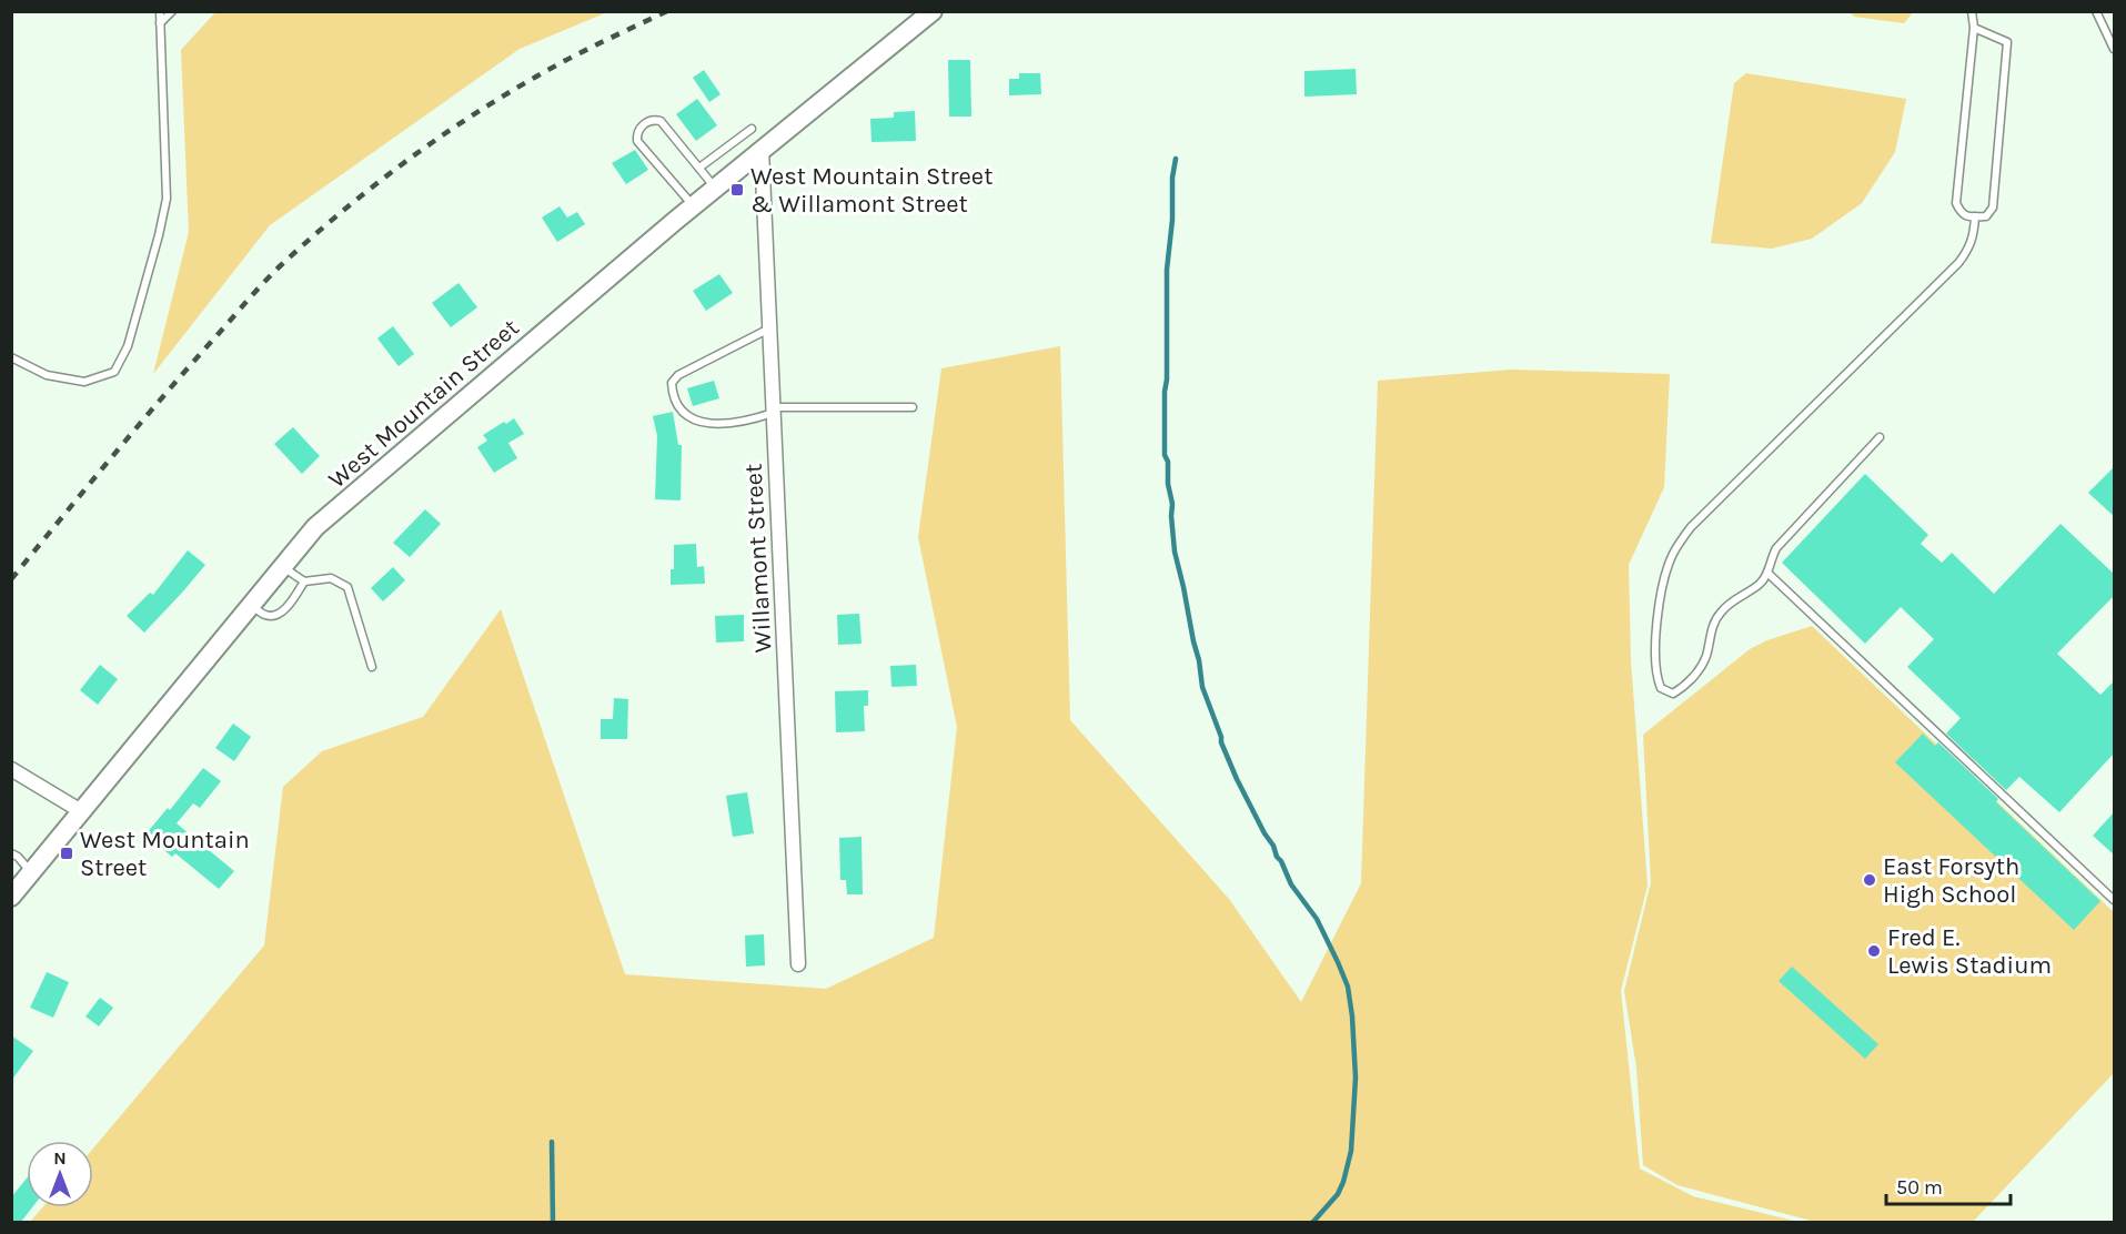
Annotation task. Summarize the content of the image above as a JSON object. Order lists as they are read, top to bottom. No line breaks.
{"streets":{"main road":["West Mountain Street"],"street":["Willamont Street"]},"crossings":[["West Mountain Street","Willamont Street"]],"places":{"transit":["West Mountain Street & Willamont Street","West Mountain Street"],"other":["East Forsyth High School","Fred E. Lewis Stadium"]},"scale_bar":"50 m","north":"top"}
